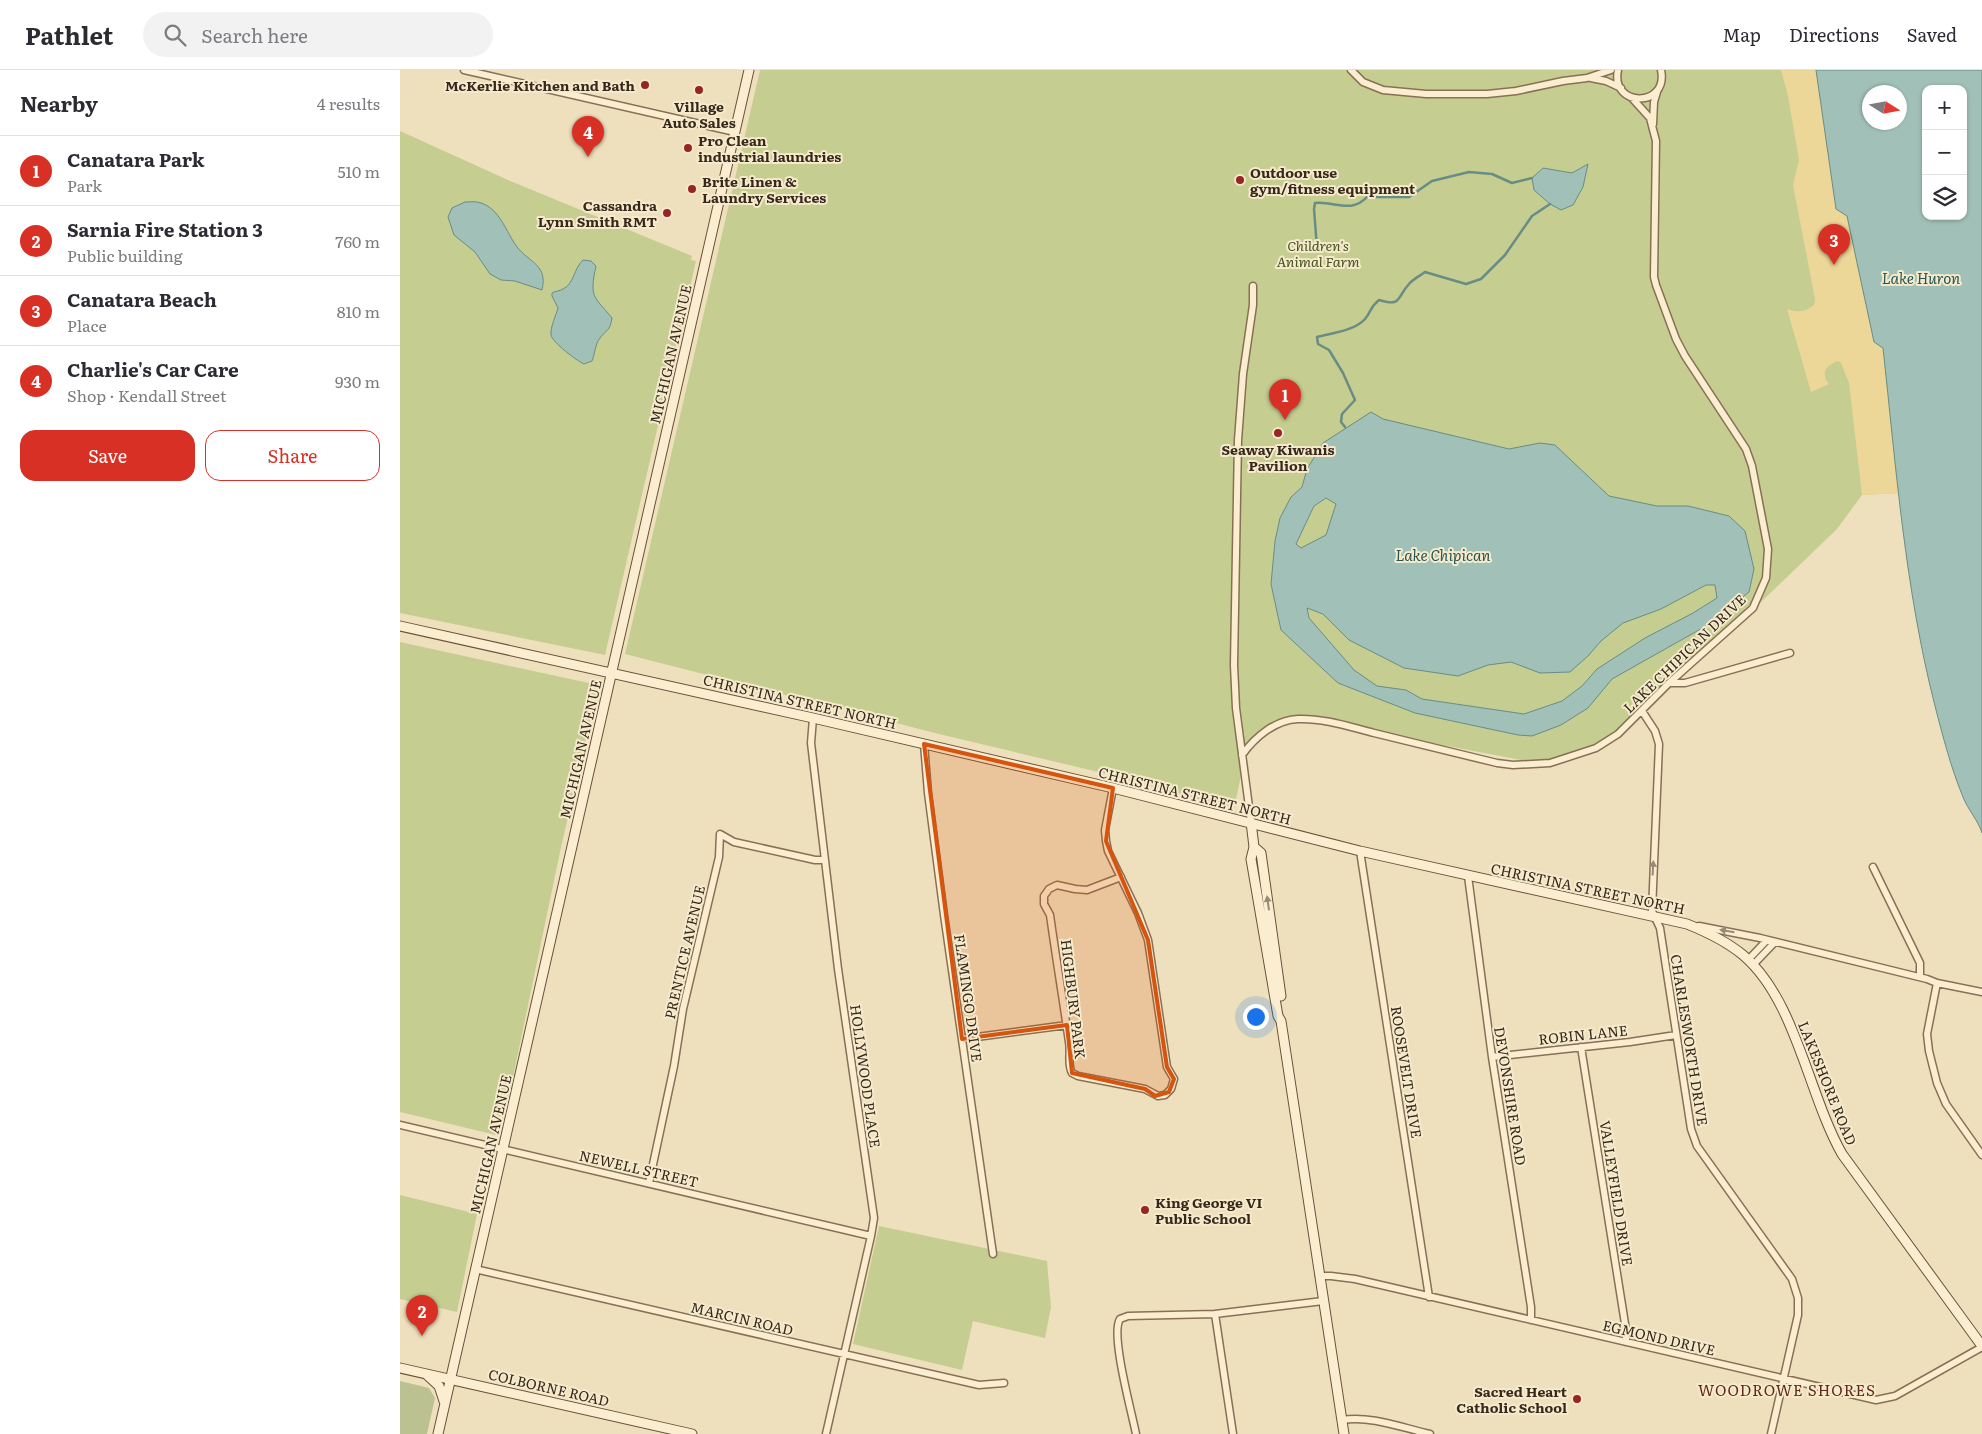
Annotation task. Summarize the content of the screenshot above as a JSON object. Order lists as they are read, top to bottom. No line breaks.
{"streets":{"main road":["MICHIGAN AVENUE","CHRISTINA STREET NORTH","LAKESHORE ROAD","COLBORNE ROAD"],"street":["LAKE CHIPICAN DRIVE","PRENTICE AVENUE","FLAMINGO DRIVE","HIGHBURY PARK","ROBIN LANE","CHARLESWORTH DRIVE","ROOSEVELT DRIVE","HOLLYWOOD PLACE","DEVONSHIRE ROAD","NEWELL STREET","VALLEYFIELD DRIVE","MARCIN ROAD","EGMOND DRIVE"]},"crossings":[["MICHIGAN AVENUE","CHRISTINA STREET NORTH"],["MICHIGAN AVENUE","NEWELL STREET"],["MICHIGAN AVENUE","MARCIN ROAD"],["MICHIGAN AVENUE","COLBORNE ROAD"],["LAKE CHIPICAN DRIVE","CHARLESWORTH DRIVE"],["CHRISTINA STREET NORTH","FLAMINGO DRIVE"],["CHRISTINA STREET NORTH","HIGHBURY PARK"],["CHRISTINA STREET NORTH","CHARLESWORTH DRIVE"],["CHRISTINA STREET NORTH","ROOSEVELT DRIVE"],["CHRISTINA STREET NORTH","HOLLYWOOD PLACE"],["CHRISTINA STREET NORTH","LAKESHORE ROAD"],["CHRISTINA STREET NORTH","DEVONSHIRE ROAD"],["PRENTICE AVENUE","HOLLYWOOD PLACE"],["PRENTICE AVENUE","NEWELL STREET"],["ROBIN LANE","CHARLESWORTH DRIVE"],["ROBIN LANE","DEVONSHIRE ROAD"],["ROBIN LANE","VALLEYFIELD DRIVE"],["CHARLESWORTH DRIVE","EGMOND DRIVE"],["ROOSEVELT DRIVE","EGMOND DRIVE"],["HOLLYWOOD PLACE","NEWELL STREET"],["HOLLYWOOD PLACE","MARCIN ROAD"],["LAKESHORE ROAD","EGMOND DRIVE"],["DEVONSHIRE ROAD","EGMOND DRIVE"],["VALLEYFIELD DRIVE","EGMOND DRIVE"]],"districts":["WOODROWE SHORES"],"water":["Lake Huron","Lake Chipican"],"parks":["Children's Animal Farm"],"places":["McKerlie Kitchen and Bath","Village Auto Sales","Pro Clean industrial laundries","Outdoor use gym/fitness equipment","Brite Linen & Laundry Services","Cassandra Lynn Smith RMT","Seaway Kiwanis Pavilion","King George VI Public School","Sacred Heart Catholic School"],"north":"right","page":{"header":"Pathlet","search":"Search here","nav":["Map","Directions","Saved"],"heading":["Nearby","4 results"],"map_buttons":["+","−"],"pins":["4","3","1","2"],"list":[{"mark":"1","name":"Canatara Park","note":"Park","value":"510 m"},{"mark":"2","name":"Sarnia Fire Station 3","note":"Public building","value":"760 m"},{"mark":"3","name":"Canatara Beach","note":"Place","value":"810 m"},{"mark":"4","name":"Charlie's Car Care","note":"Shop · Kendall Street","value":"930 m"}],"buttons":["Save","Share"]}}
